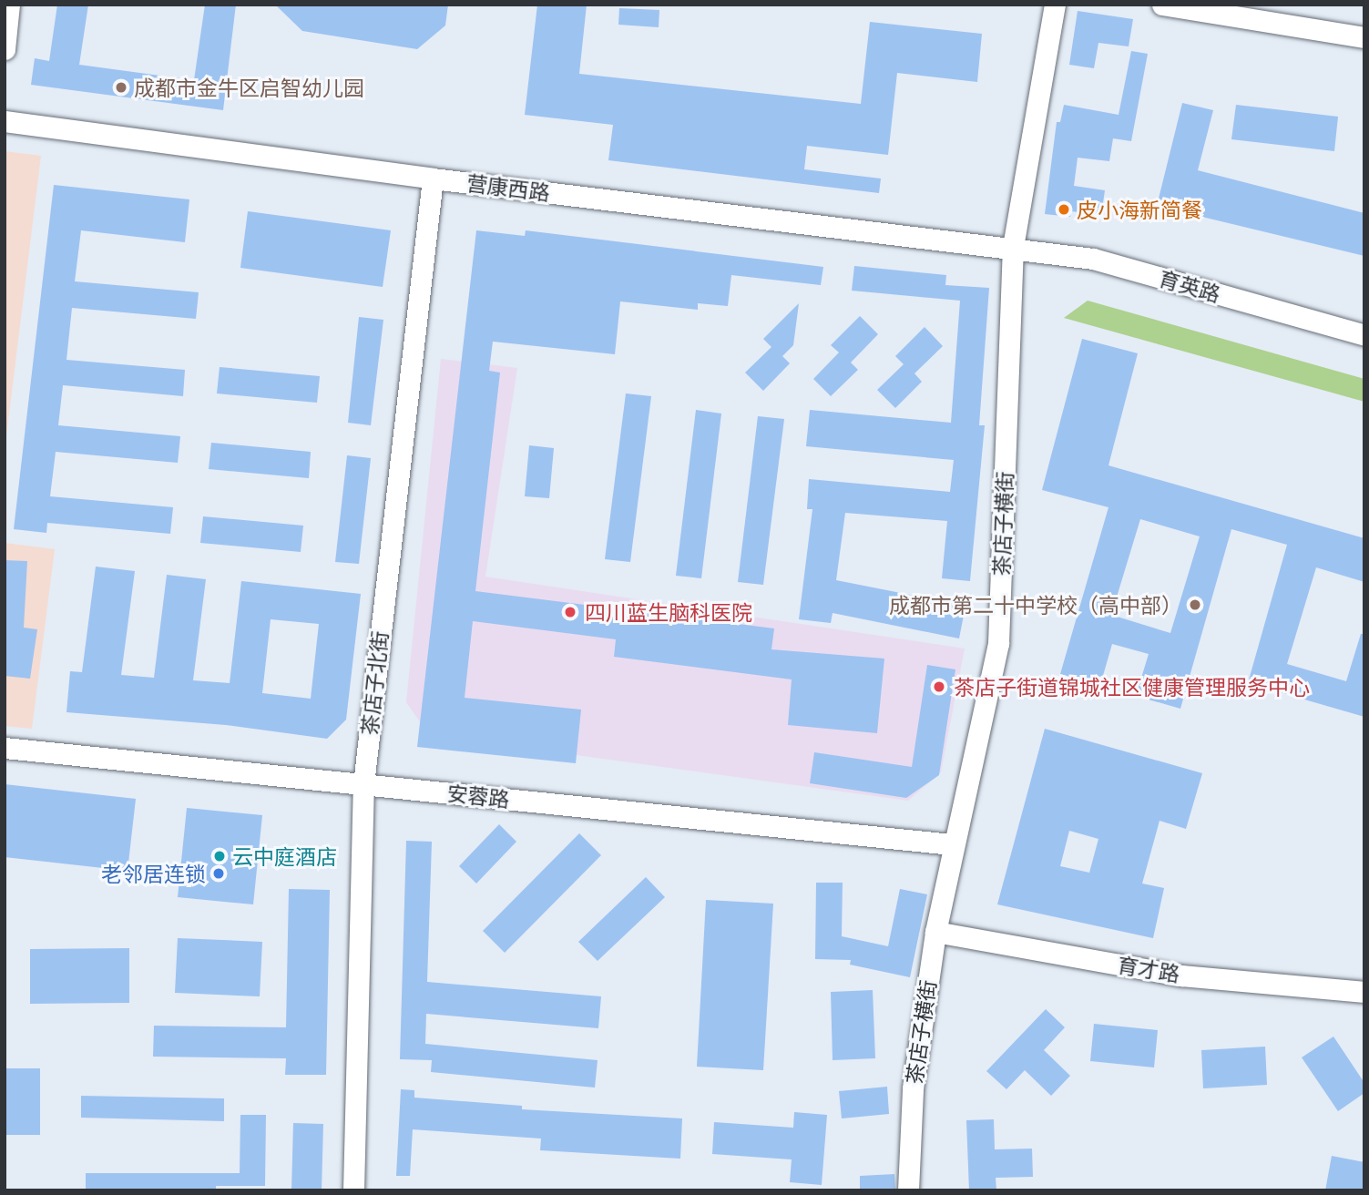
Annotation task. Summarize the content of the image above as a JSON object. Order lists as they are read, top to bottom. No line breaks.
{"streets":{"street":["营康西路","育英路","茶店子横街","茶店子北街","安蓉路","育才路"]},"crossings":[["营康西路","育英路"],["营康西路","茶店子横街"],["营康西路","茶店子北街"],["育英路","茶店子横街"],["茶店子横街","安蓉路"],["茶店子横街","育才路"],["茶店子北街","安蓉路"]],"places":["成都市金牛区启智幼儿园","皮小海新简餐","成都市第二十中学校（高中部）","四川蓝生脑科医院","茶店子街道锦城社区健康管理服务中心","云中庭酒店","老邻居连锁"]}
